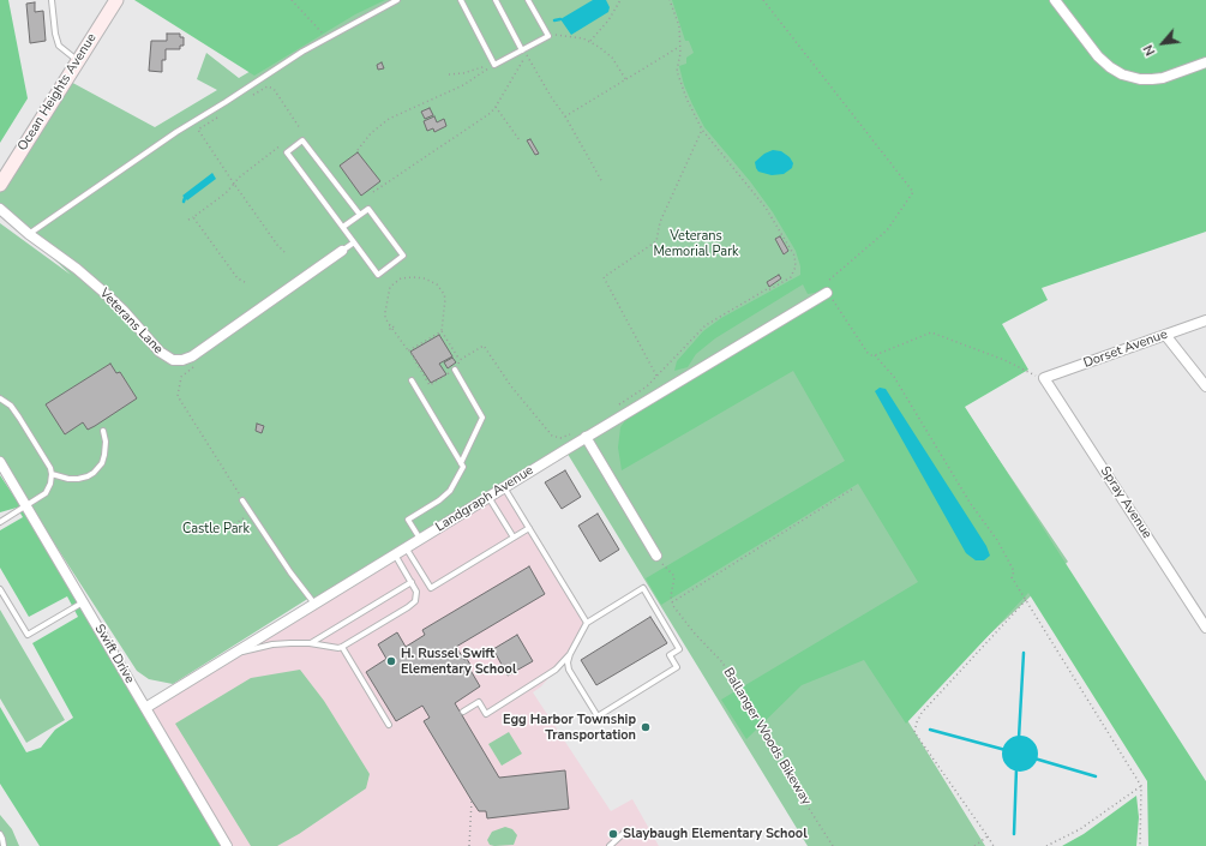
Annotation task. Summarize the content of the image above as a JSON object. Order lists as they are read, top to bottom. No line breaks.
{"streets":{"main road":["Ocean Heights Avenue"],"street":["Veterans Lane","Dorset Avenue","Landgraph Avenue","Spray Avenue","Swift Drive"],"path":["Ballanger Woods Bikeway"]},"crossings":[["Dorset Avenue","Spray Avenue"],["Landgraph Avenue","Swift Drive"]],"parks":["Veterans Memorial Park","Castle Park"],"places":["H. Russel Swift Elementary School","Egg Harbor Township Transportation","Slaybaugh Elementary School"],"north":"bottom left"}
